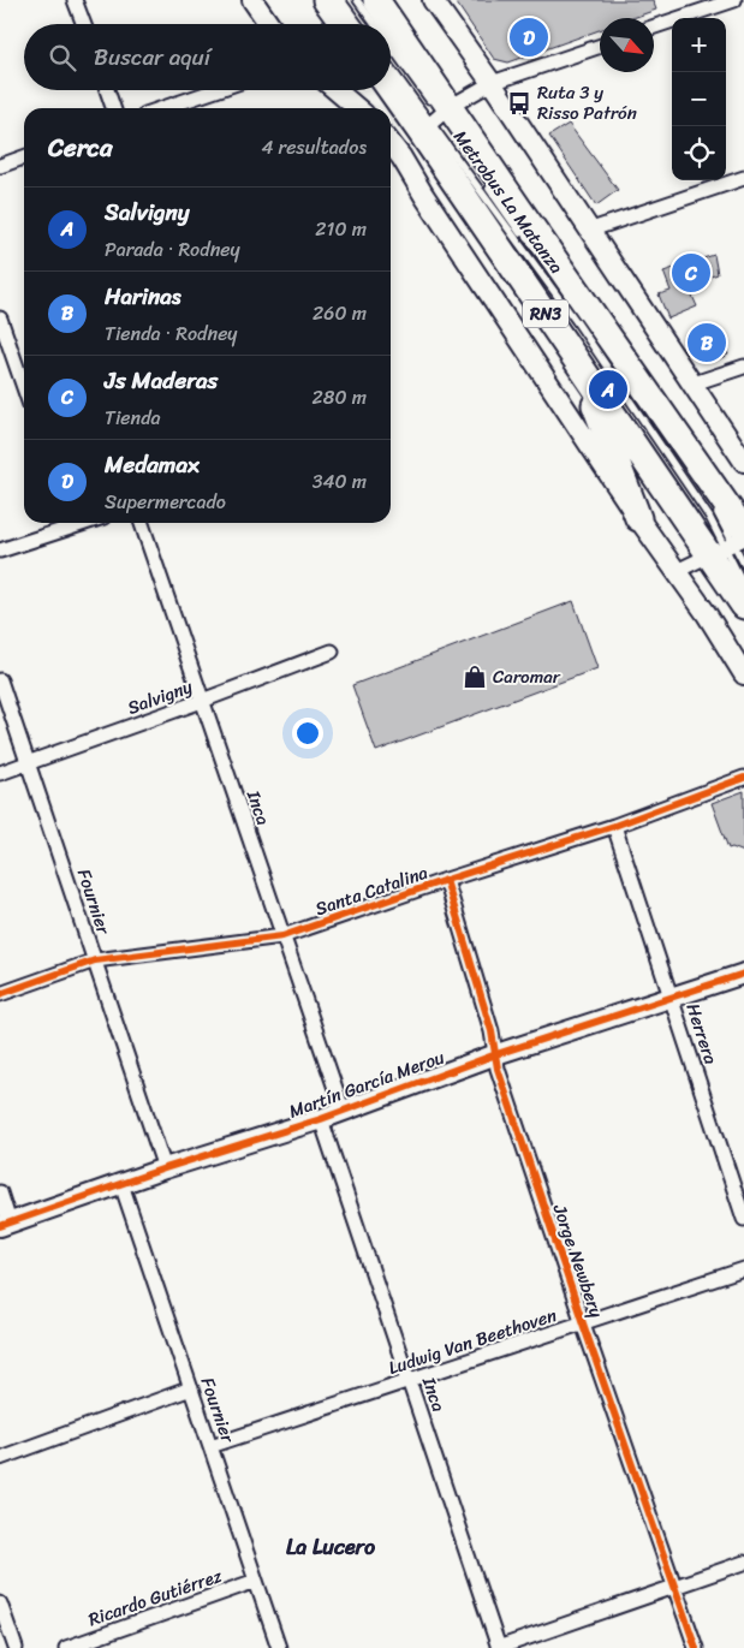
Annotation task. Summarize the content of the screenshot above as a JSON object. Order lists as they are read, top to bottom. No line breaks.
{"streets":{"highway":["RN3"],"street":["Salvigny","Inca","Santa Catalina","Fournier","Herrera","Martín García Merou","Jorge Newbery","Ludwig Van Beethoven","Ricardo Gutiérrez"],"lane":["Metrobus La Matanza"]},"crossings":[["Metrobus La Matanza","RN3"],["Salvigny","Inca"],["Salvigny","Fournier"],["Inca","Santa Catalina"],["Inca","Martín García Merou"],["Inca","Ludwig Van Beethoven"],["Santa Catalina","Fournier"],["Santa Catalina","Herrera"],["Santa Catalina","Jorge Newbery"],["Fournier","Martín García Merou"],["Fournier","Ludwig Van Beethoven"],["Fournier","Ricardo Gutiérrez"],["Herrera","Martín García Merou"],["Martín García Merou","Jorge Newbery"],["Jorge Newbery","Ludwig Van Beethoven"]],"districts":["La Lucero"],"places":{"bus stop":["Ruta 3 y Risso Patrón"],"shop":["Caromar"]},"north":"bottom right","page":{"pins":["D","C","B","A"],"map_buttons":["+","−"],"search":"Buscar aquí","heading":["Cerca","4 resultados"],"list":[{"mark":"A","name":"Salvigny","note":"Parada · Rodney","value":"210 m"},{"mark":"B","name":"Harinas","note":"Tienda · Rodney","value":"260 m"},{"mark":"C","name":"Js Maderas","note":"Tienda","value":"280 m"},{"mark":"D","name":"Medamax","note":"Supermercado","value":"340 m"}]}}
